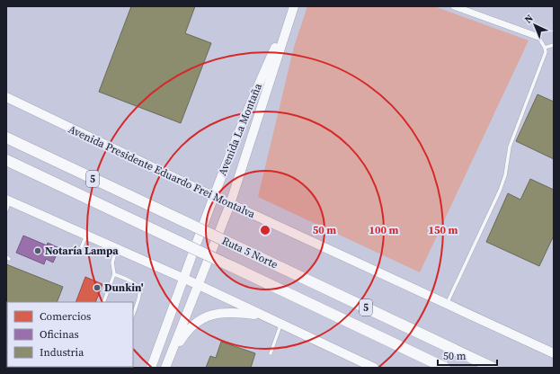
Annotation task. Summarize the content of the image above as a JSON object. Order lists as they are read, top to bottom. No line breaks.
{"streets":{"highway":["5","Ruta 5 Norte"],"main road":["Avenida La Montaña","Avenida Presidente Eduardo Frei Montalva"]},"crossings":[["Avenida La Montaña","Avenida Presidente Eduardo Frei Montalva"]],"places":["Notaría Lampa","Dunkin'"],"legend":["Comercios","Oficinas","Industria"],"scale_bar":"50 m","north":"top left","rings":["50 m","100 m","150 m"]}
